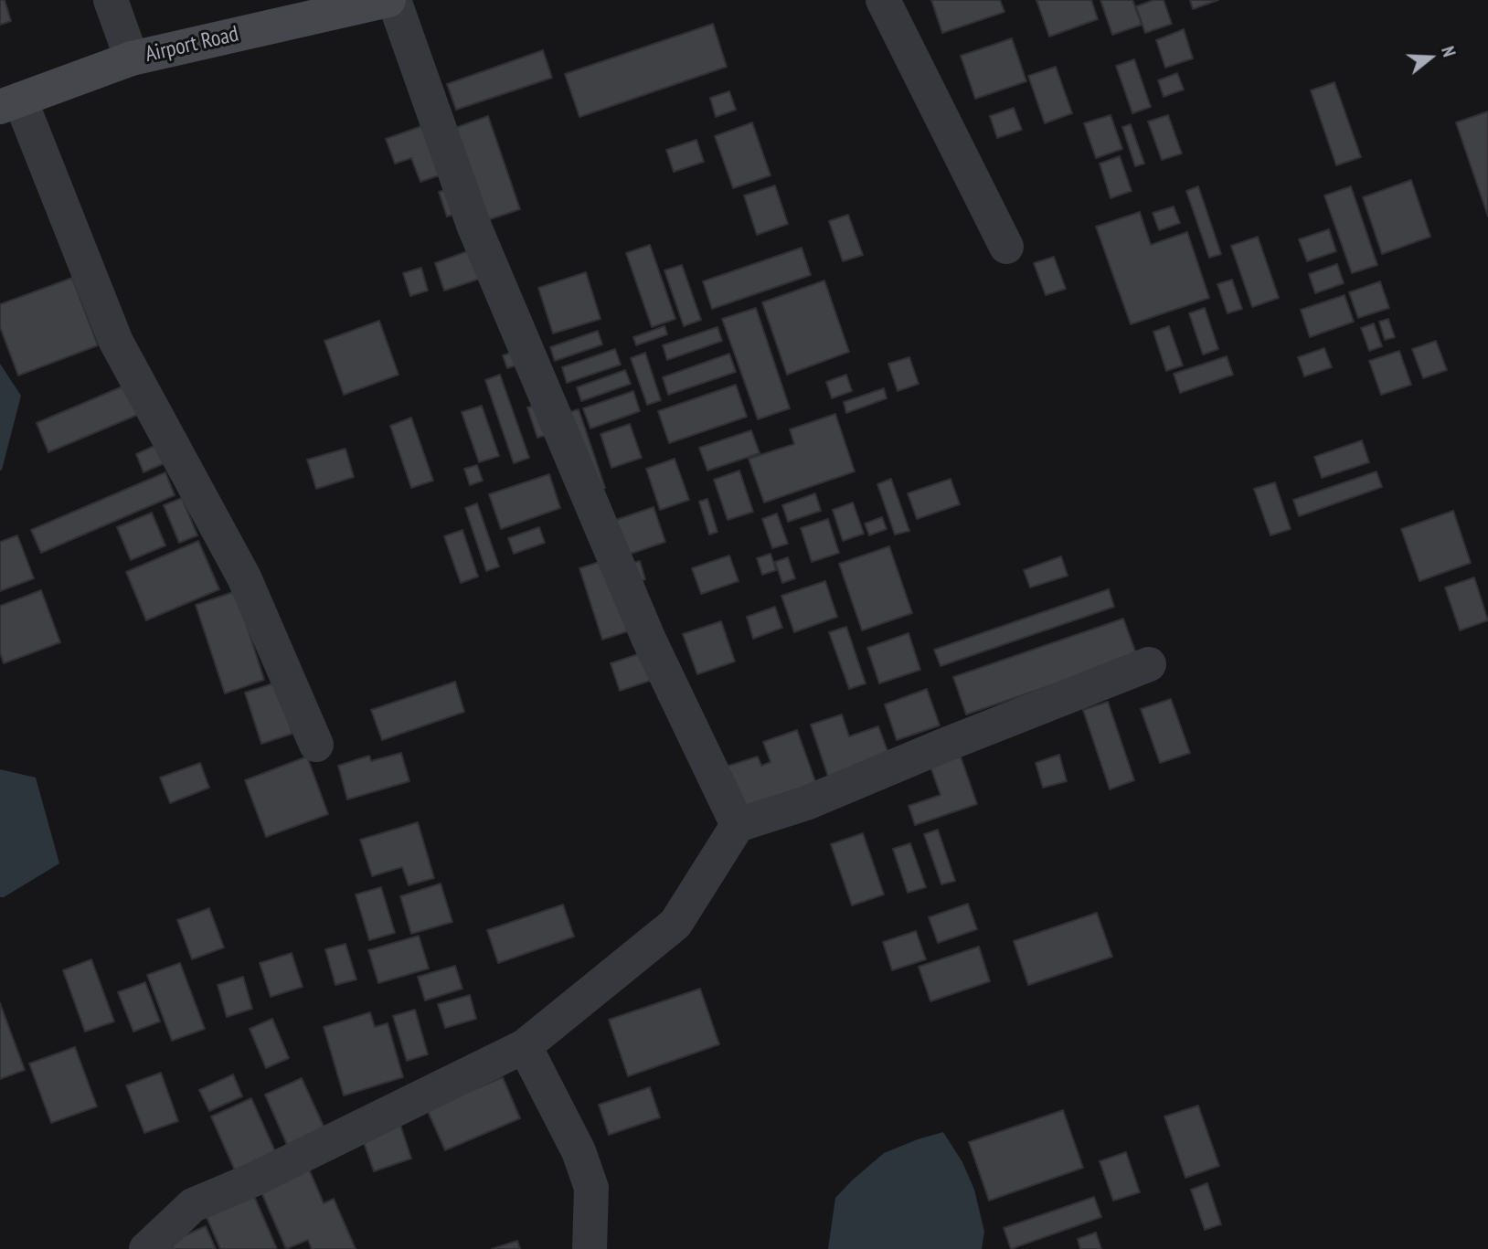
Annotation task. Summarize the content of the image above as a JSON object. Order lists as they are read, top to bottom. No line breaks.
{"streets":{"main road":["Airport Road"]},"north":"right"}
